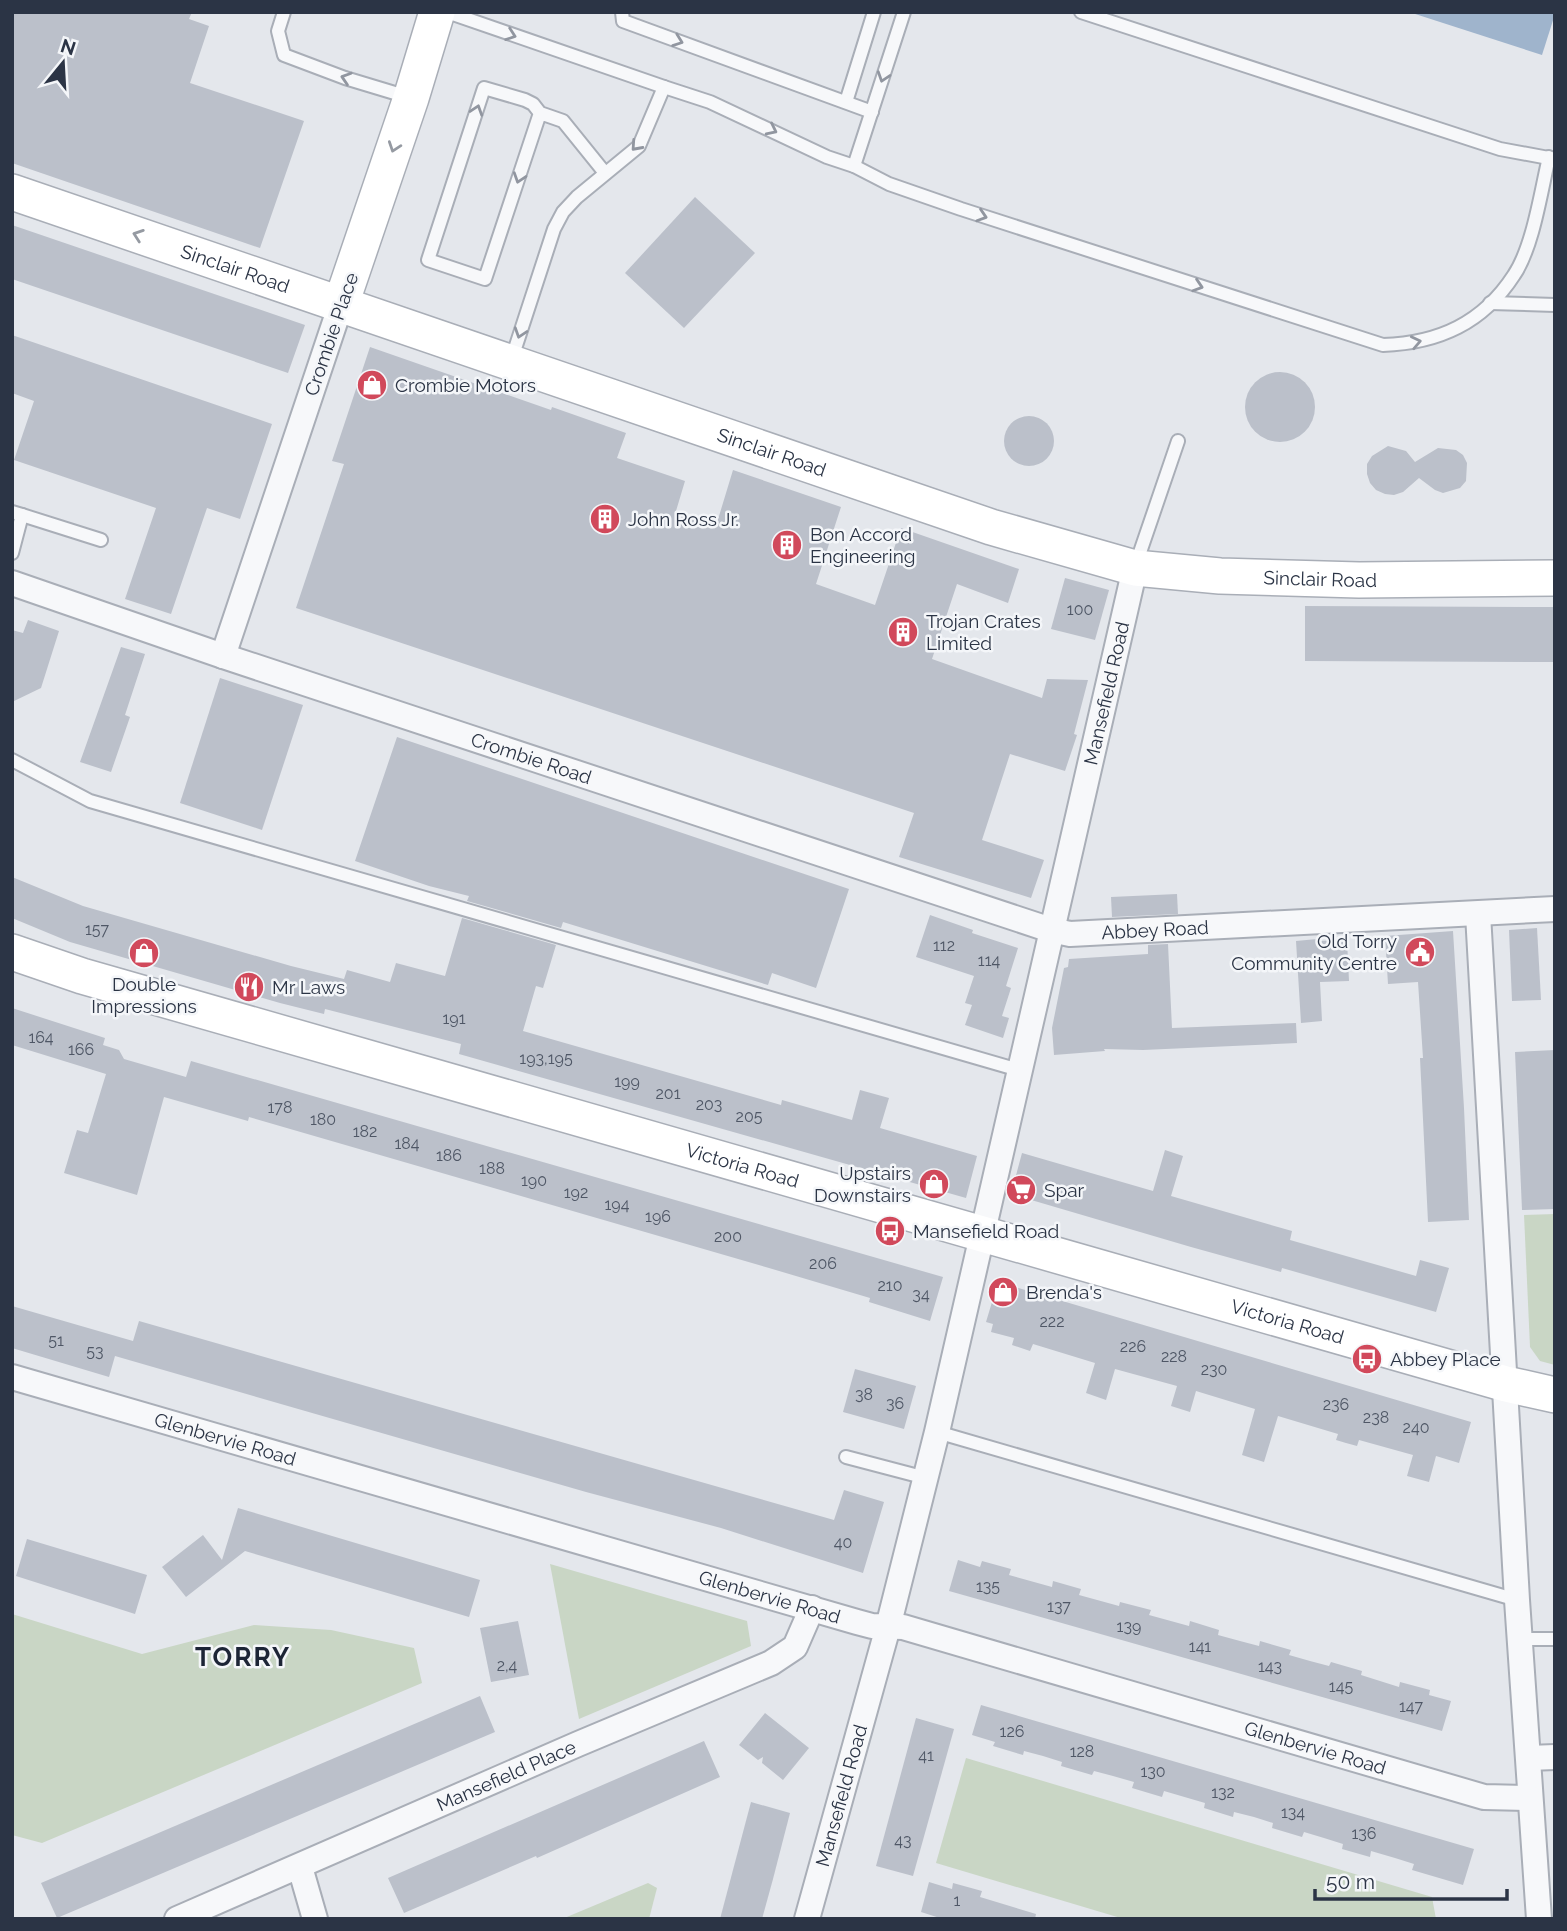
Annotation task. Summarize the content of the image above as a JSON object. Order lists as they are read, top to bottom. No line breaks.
{"streets":{"street":["Sinclair Road","Crombie Place","Mansefield Road","Crombie Road","Abbey Road","Victoria Road","Glenbervie Road","Mansefield Place"]},"crossings":[["Sinclair Road","Crombie Place"],["Sinclair Road","Mansefield Road"],["Crombie Place","Crombie Road"],["Mansefield Road","Crombie Road"],["Mansefield Road","Abbey Road"],["Mansefield Road","Victoria Road"],["Mansefield Road","Glenbervie Road"],["Crombie Road","Abbey Road"],["Glenbervie Road","Mansefield Place"]],"districts":["TORRY"],"places":{"shop":["Crombie Motors","Double Impressions","Upstairs Downstairs","Brenda's"],"building":["John Ross Jr.","Bon Accord Engineering","Trojan Crates Limited"],"public building":["Old Torry Community Centre"],"restaurant":["Mr Laws"],"supermarket":["Spar"],"bus stop":["Mansefield Road","Abbey Place"]},"house_numbers":["100","157","112","114","191","164","166","193,195","199","201","203","178","205","180","182","184","186","188","190","192","194","196","200","206","210","34","222","51","226","53","228","230","38","36","236","238","240","40","135","137","139","141","2,4","143","145","147","126","128","41","130","132","134","136","43","1"],"scale_bar":"50 m","north":"top"}
